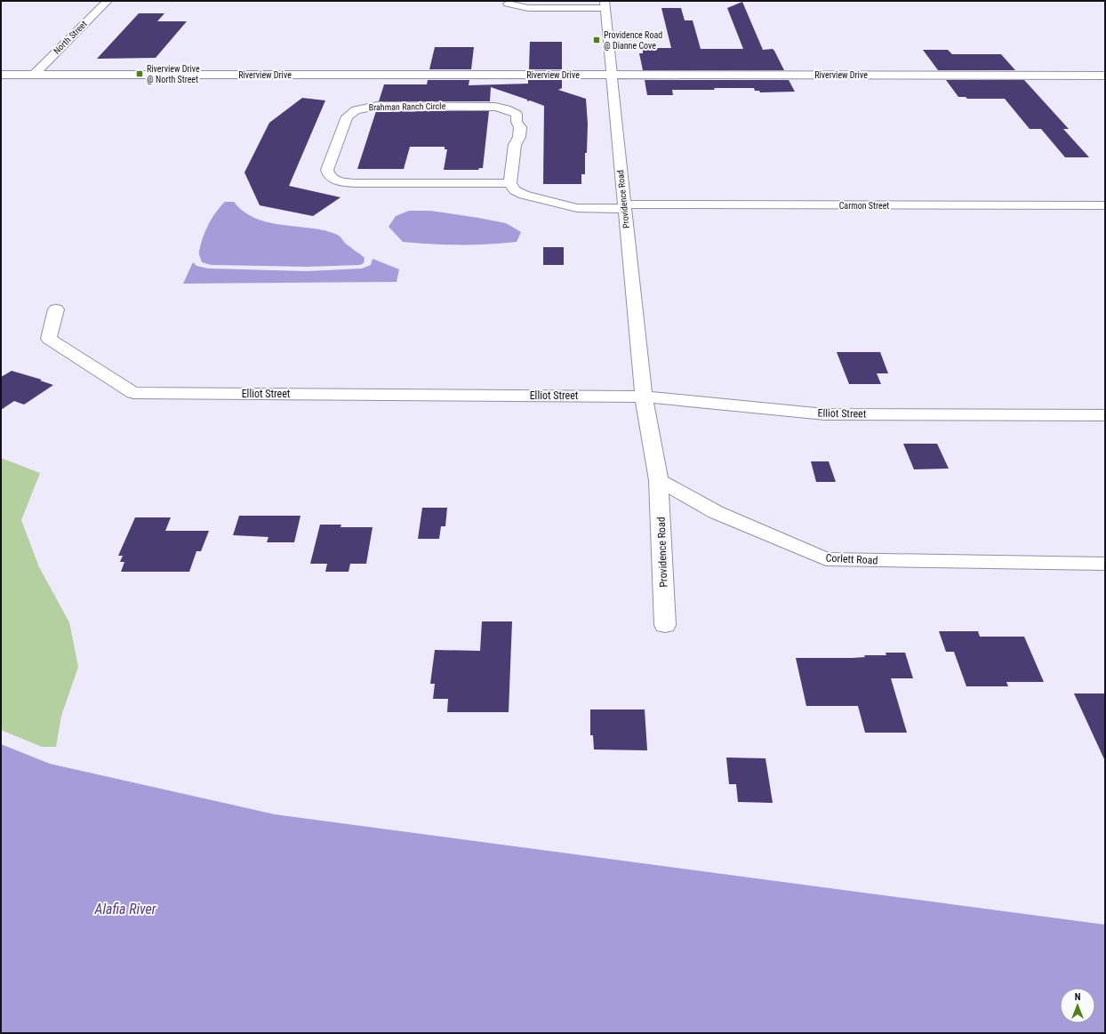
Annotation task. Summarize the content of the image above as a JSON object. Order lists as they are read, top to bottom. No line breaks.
{"streets":{"street":["North Street","Riverview Drive","Brahman Ranch Circle","Providence Road","Carmon Street","Elliot Street","Corlett Road"]},"crossings":[["North Street","Riverview Drive"],["Riverview Drive","Providence Road"],["Providence Road","Carmon Street"],["Providence Road","Elliot Street"],["Providence Road","Corlett Road"]],"water":["Alafia River"],"places":{"transit":["Providence Road @ Dianne Cove","Riverview Drive @ North Street"]},"north":"top"}
